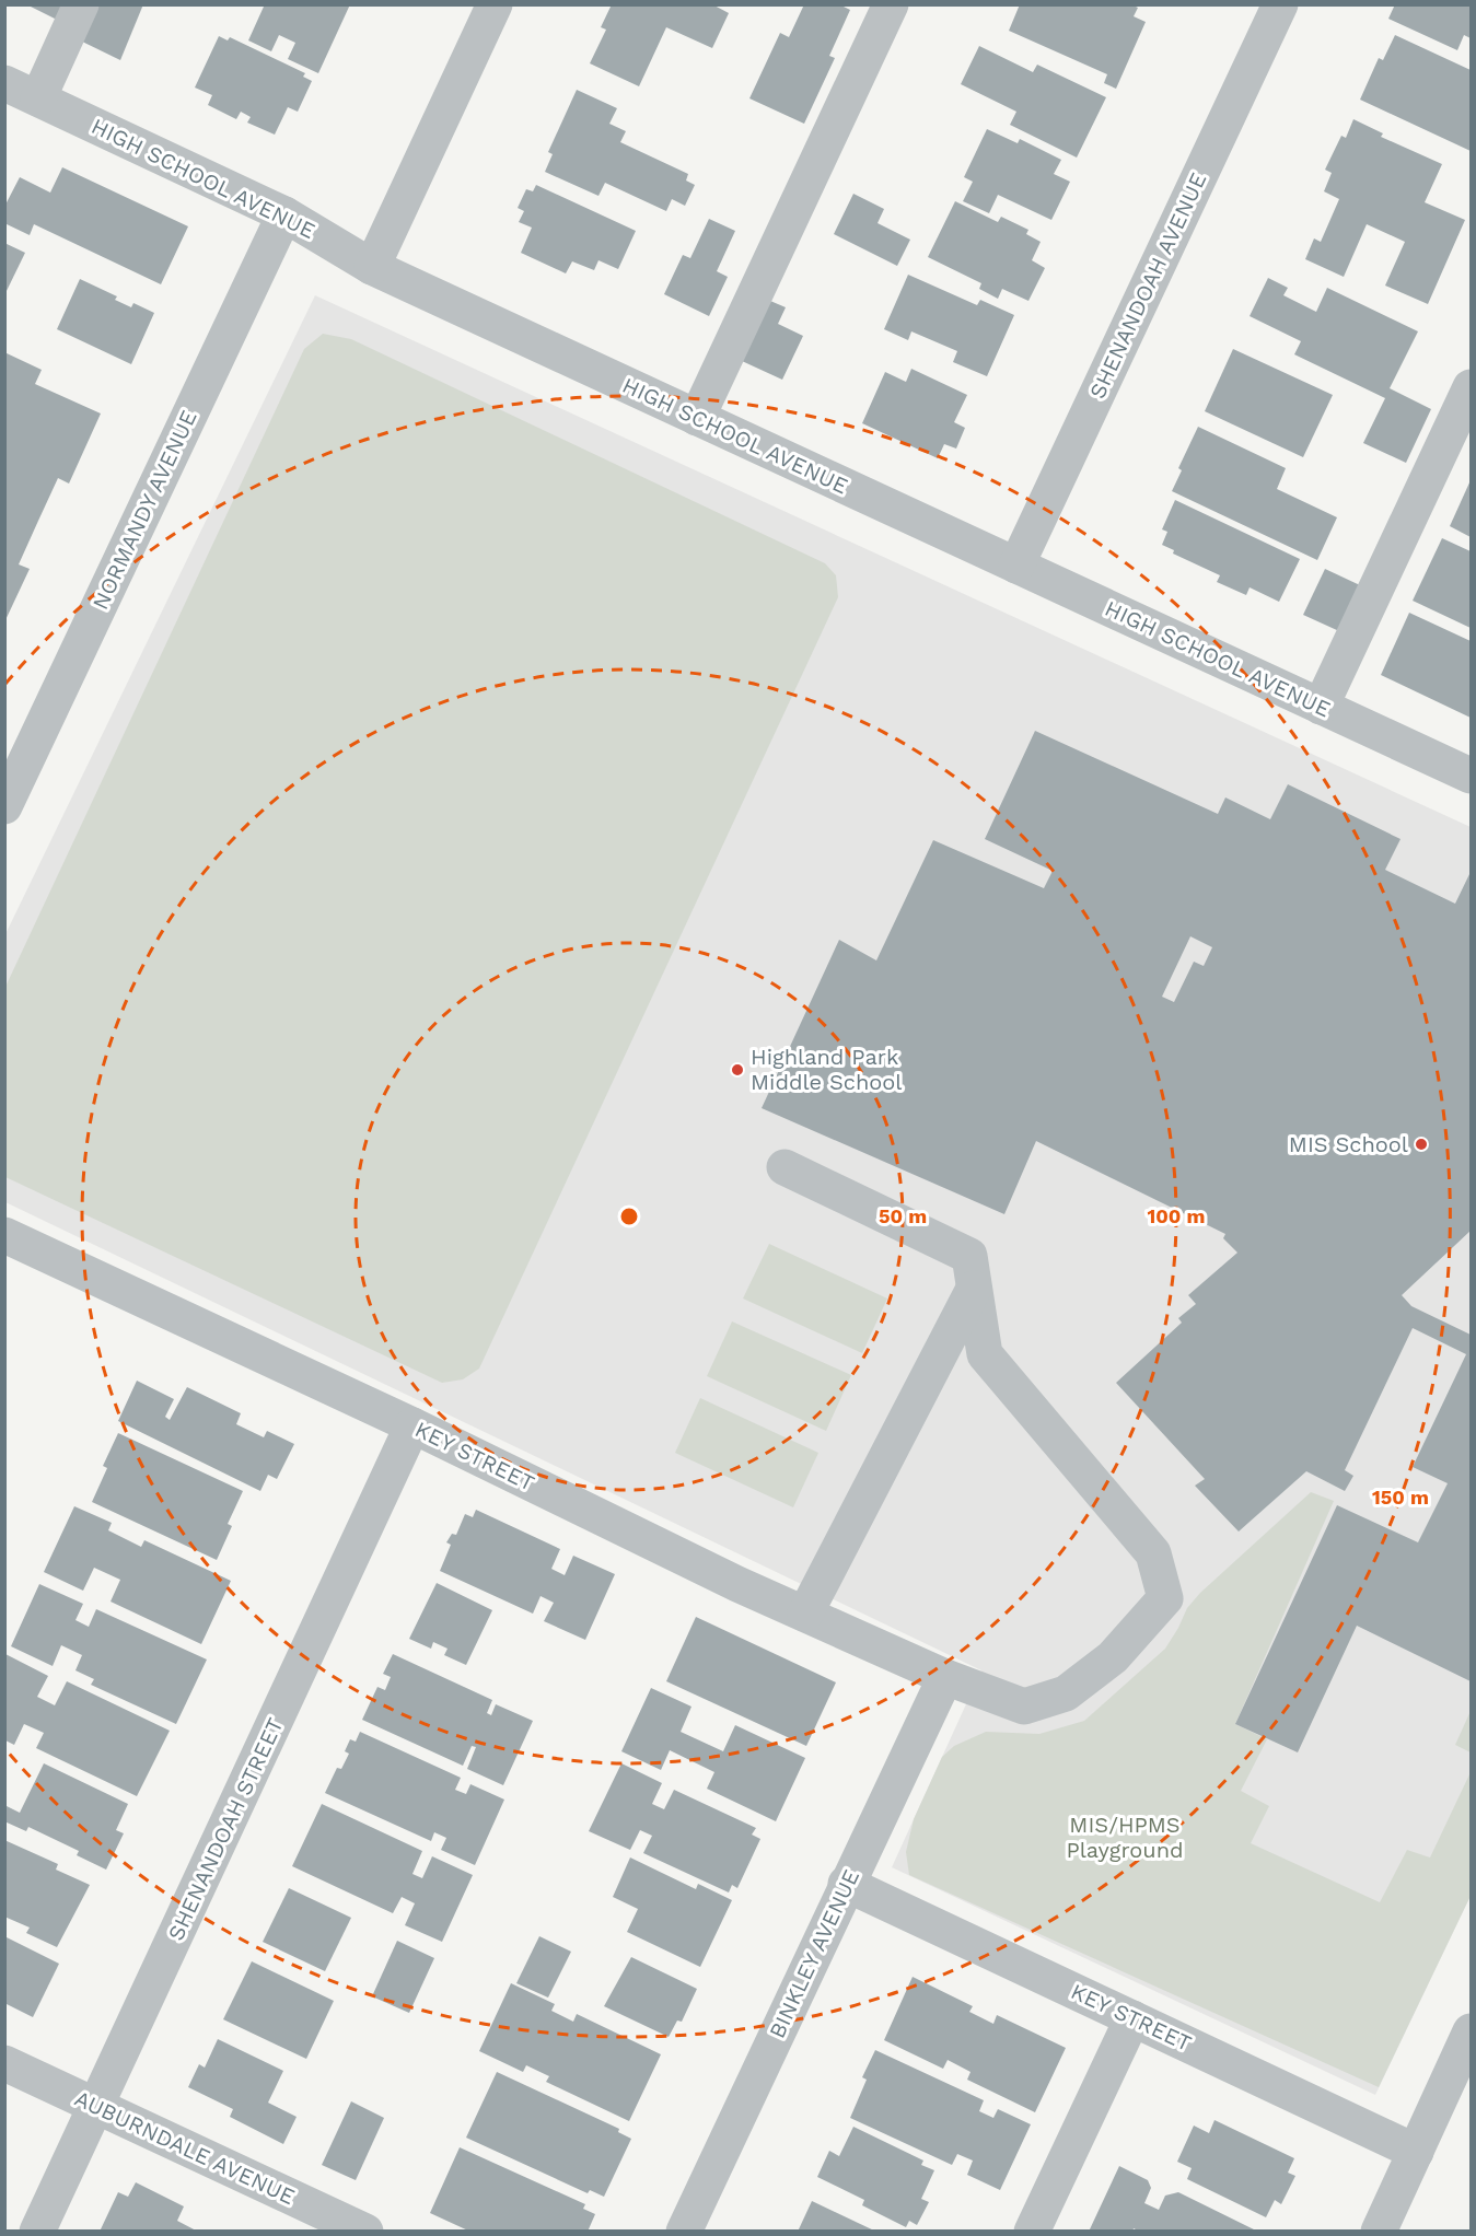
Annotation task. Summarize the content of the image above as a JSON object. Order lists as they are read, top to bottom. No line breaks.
{"streets":{"street":["HIGH SCHOOL AVENUE","SHENANDOAH AVENUE","NORMANDY AVENUE","KEY STREET","SHENANDOAH STREET","BINKLEY AVENUE","AUBURNDALE AVENUE"]},"crossings":[["HIGH SCHOOL AVENUE","SHENANDOAH AVENUE"],["HIGH SCHOOL AVENUE","NORMANDY AVENUE"],["KEY STREET","SHENANDOAH STREET"],["KEY STREET","BINKLEY AVENUE"],["SHENANDOAH STREET","AUBURNDALE AVENUE"]],"parks":["MIS/HPMS Playground"],"places":["Highland Park Middle School","MIS School"],"rings":["50 m","100 m","150 m"]}
